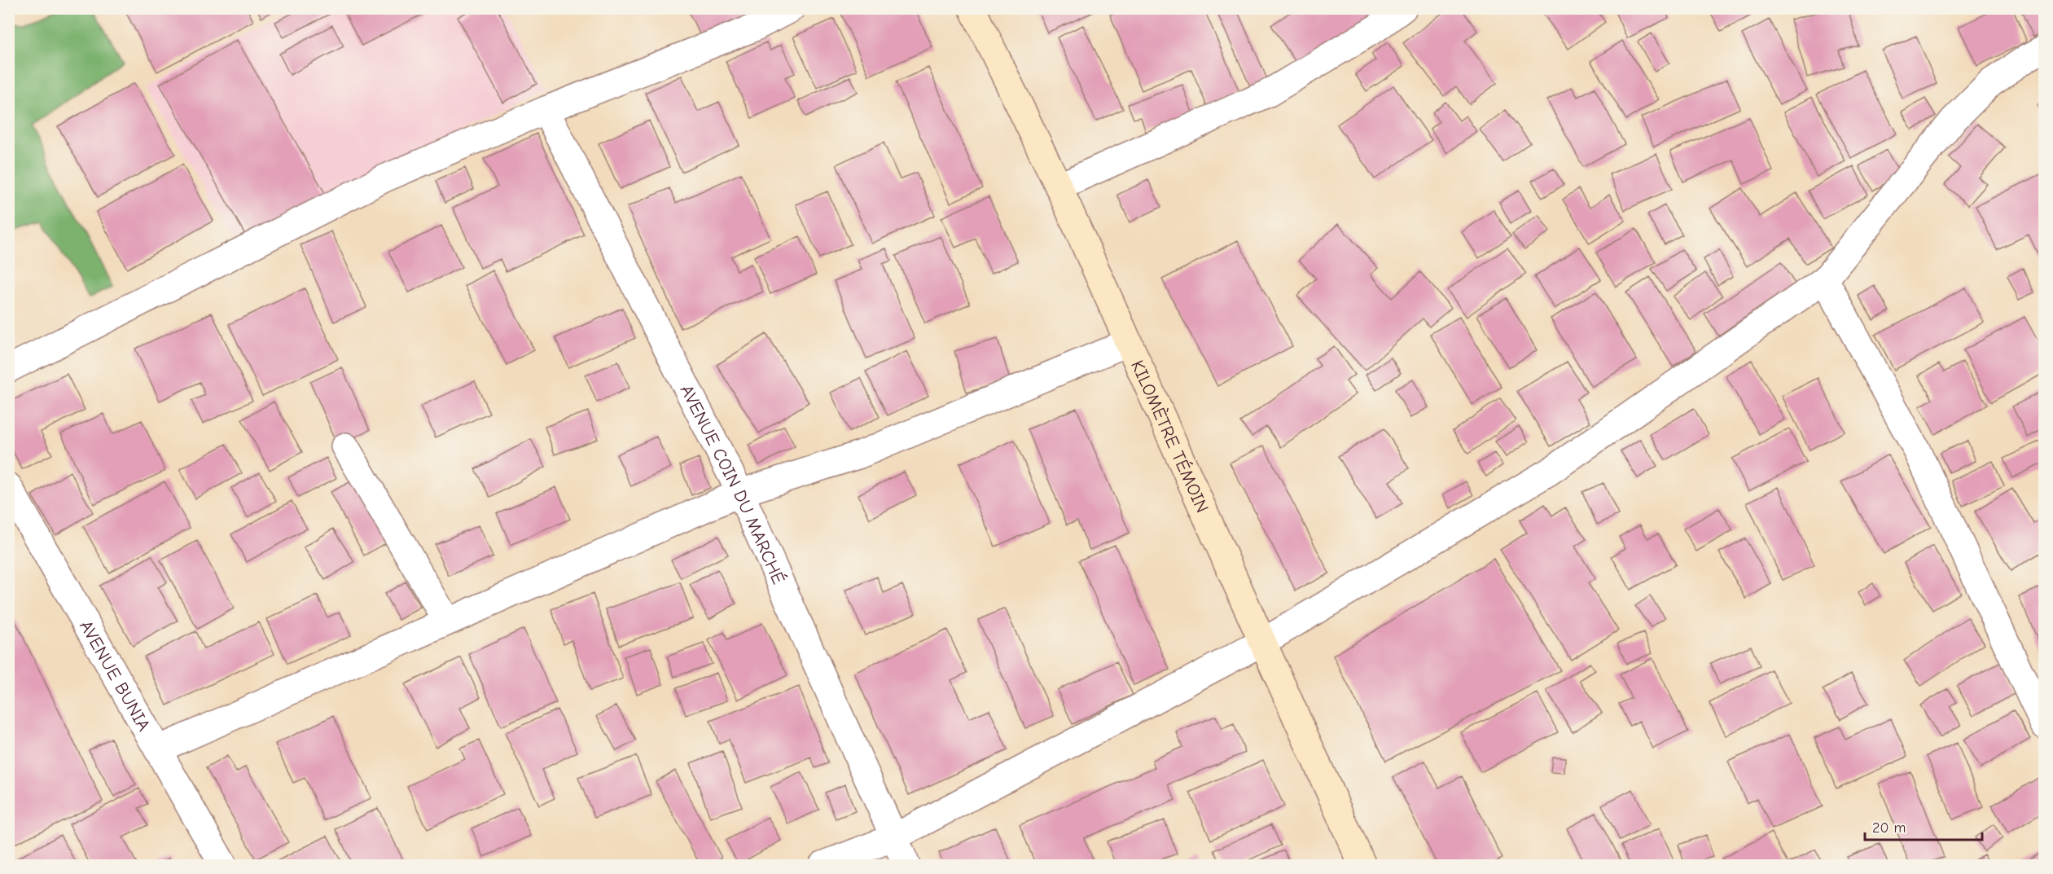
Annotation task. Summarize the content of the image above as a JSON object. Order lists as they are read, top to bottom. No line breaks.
{"streets":{"main road":["KILOMÈTRE TÉMOIN"],"street":["AVENUE COIN DU MARCHÉ","AVENUE BUNIA"]},"scale_bar":"20 m"}
